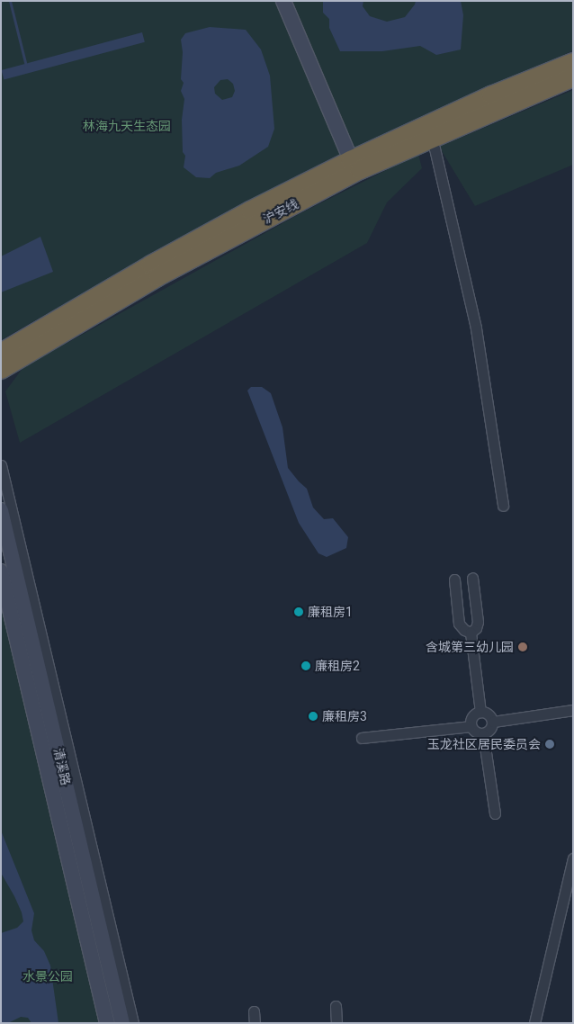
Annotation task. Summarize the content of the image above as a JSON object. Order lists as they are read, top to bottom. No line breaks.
{"streets":{"highway":["沪安线"],"main road":["清溪路"]},"parks":["林海九天生态园","水景公园"],"places":["廉租房1","含城第三幼儿园","廉租房2","廉租房3","玉龙社区居民委员会"]}
